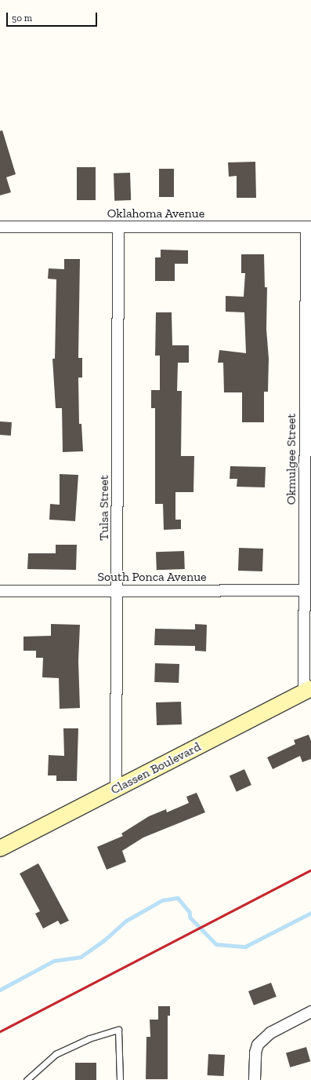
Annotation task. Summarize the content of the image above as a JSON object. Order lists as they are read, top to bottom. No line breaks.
{"streets":{"main road":["Classen Boulevard"],"street":["Oklahoma Avenue","Okmulgee Street","Tulsa Street","South Ponca Avenue"]},"crossings":[["Oklahoma Avenue","Okmulgee Street"],["Oklahoma Avenue","Tulsa Street"],["Okmulgee Street","South Ponca Avenue"],["Okmulgee Street","Classen Boulevard"],["Tulsa Street","South Ponca Avenue"],["Tulsa Street","Classen Boulevard"]],"scale_bar":"50 m"}
